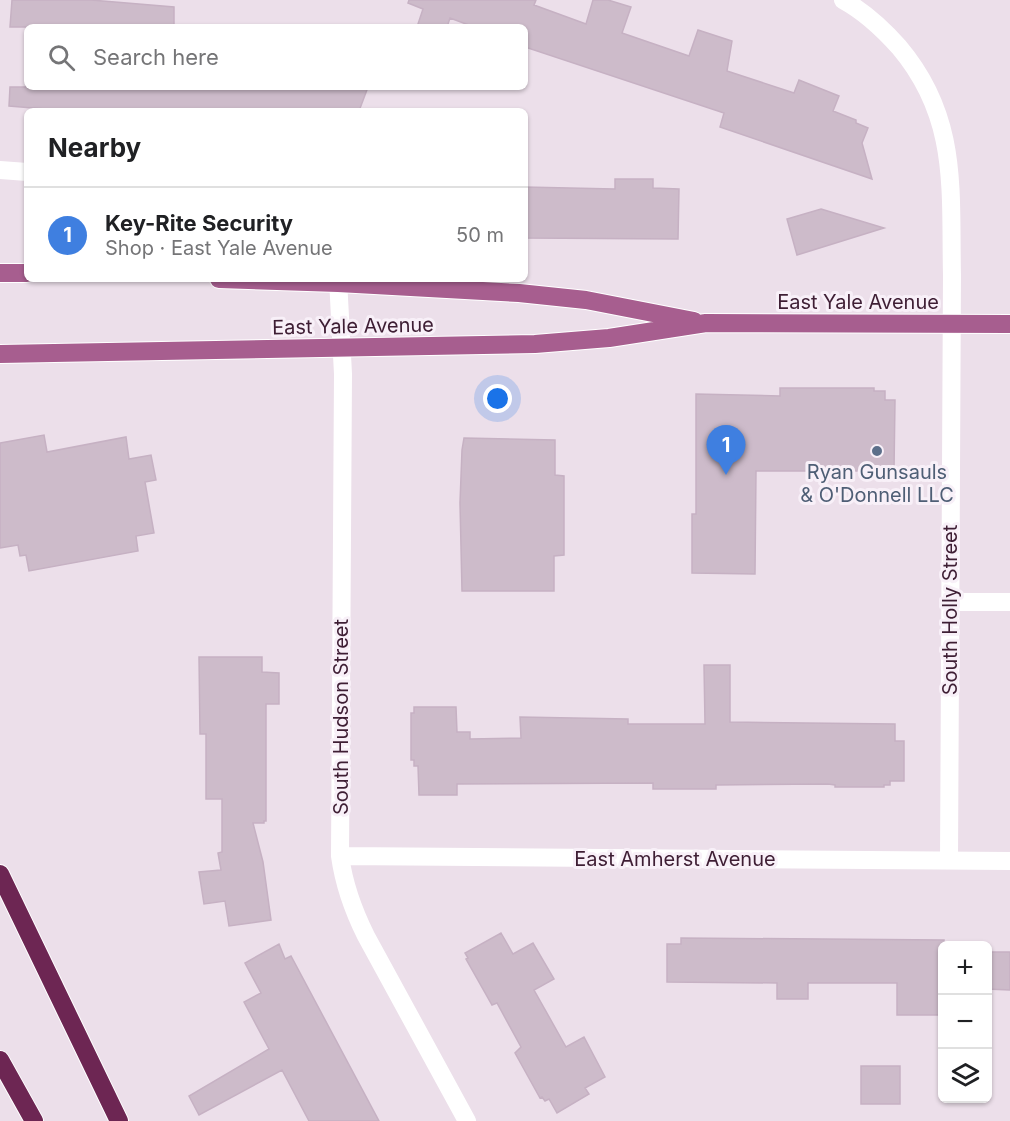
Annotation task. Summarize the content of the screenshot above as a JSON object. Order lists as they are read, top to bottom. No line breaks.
{"streets":{"main road":["East Yale Avenue"],"street":["South Holly Street","South Hudson Street","East Amherst Avenue"]},"crossings":[["East Yale Avenue","South Holly Street"],["East Yale Avenue","South Hudson Street"],["South Holly Street","East Amherst Avenue"],["South Hudson Street","East Amherst Avenue"]],"places":["Ryan Gunsauls & O'Donnell LLC"],"page":{"search":"Search here","heading":"Nearby","list":[{"mark":"1","name":"Key-Rite Security","note":"Shop · East Yale Avenue","value":"50 m"}],"pins":"1","map_buttons":["+","−"]}}
